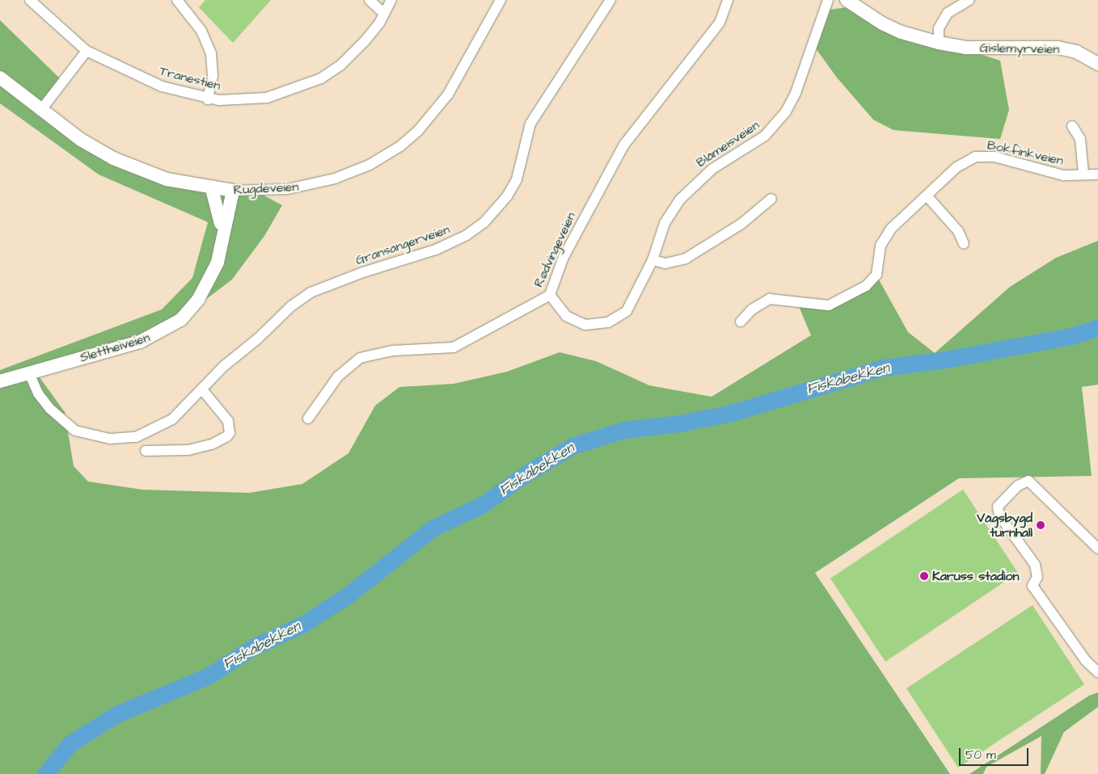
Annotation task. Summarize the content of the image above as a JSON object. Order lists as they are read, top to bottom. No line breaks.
{"streets":{"street":["Gislemyrveien","Tranestien","Blåmeisveien","Bokfinkveien","Rugdeveien","Gransangerveien","Rødvingeveien","Slettheiveien"]},"crossings":[["Blåmeisveien","Rødvingeveien"],["Rugdeveien","Slettheiveien"],["Gransangerveien","Slettheiveien"]],"water":["Fiskåbekken"],"places":["Vågsbygd turnhall","Karuss stadion"],"scale_bar":"50 m"}
